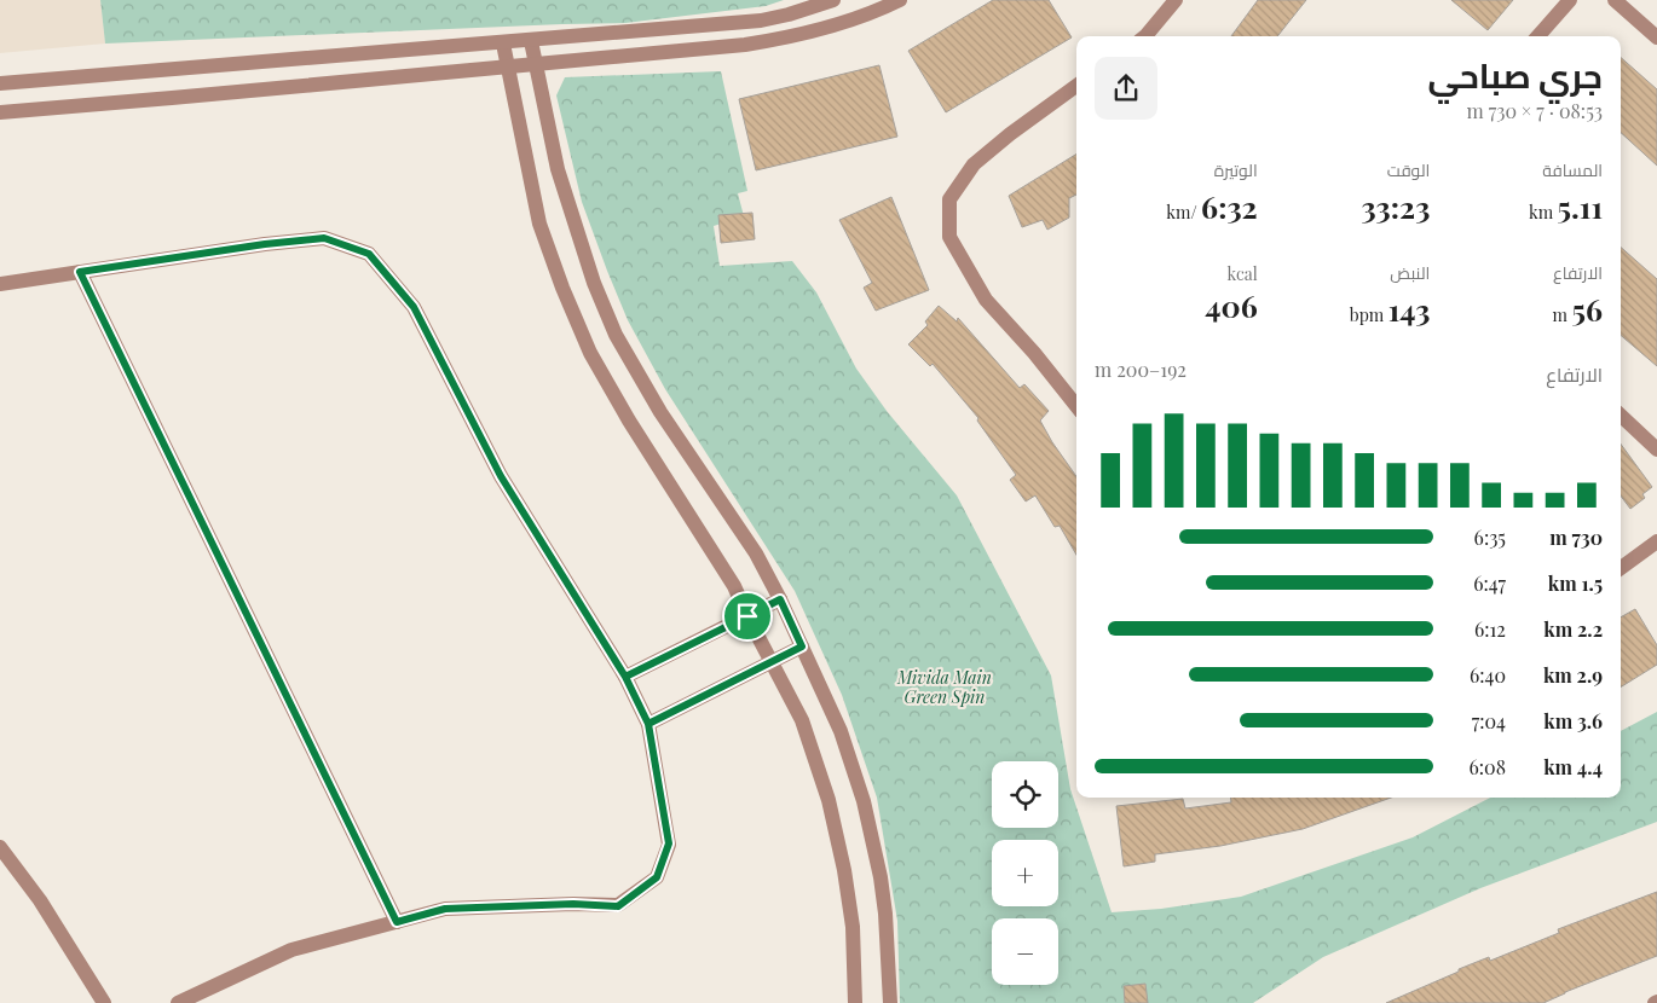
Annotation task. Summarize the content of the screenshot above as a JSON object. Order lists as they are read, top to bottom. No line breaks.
{"parks":["Mivida Main Green Spin"],"page":{"heading":["جري صباحي","08:53 · 7 × 730 m"],"stats":[["المسافة","5.11 km"],["الوقت","33:23"],["الوتيرة","6:32 /km"],["الارتفاع","56 m"],["النبض","143 bpm"],["kcal","406"]],"chart":["الارتفاع","192–200 m"],"list":[{"name":"730 m","note":"6:35"},{"name":"1.5 km","note":"6:47"},{"name":"2.2 km","note":"6:12"},{"name":"2.9 km","note":"6:40"},{"name":"3.6 km","note":"7:04"},{"name":"4.4 km","note":"6:08"}],"map_buttons":["+","−"]}}
